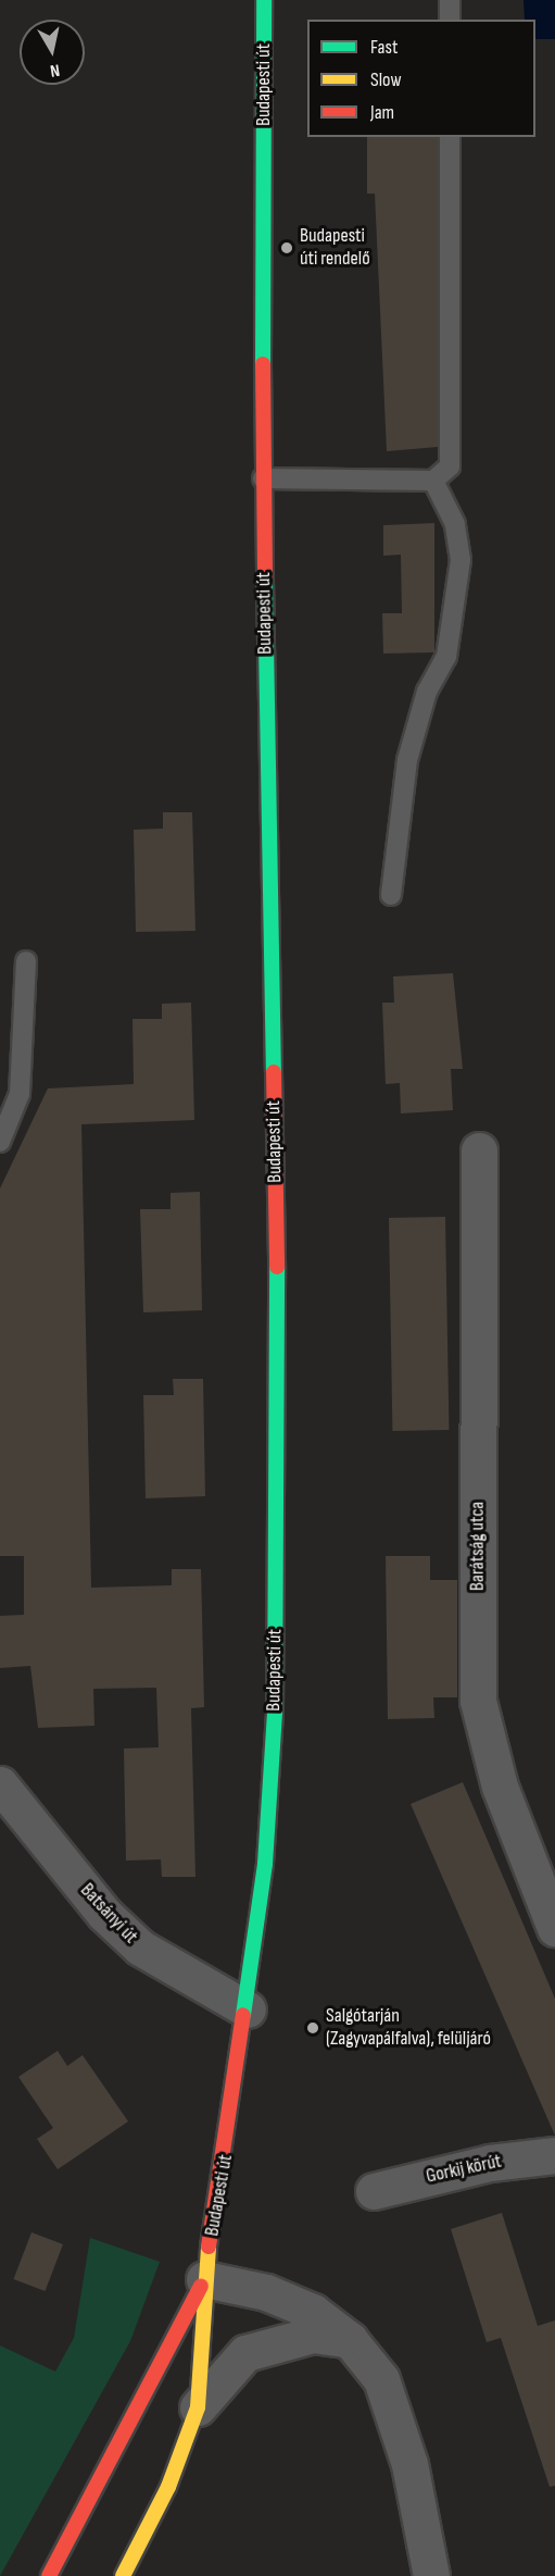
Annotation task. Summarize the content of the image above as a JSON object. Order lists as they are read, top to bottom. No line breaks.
{"streets":{"main road":["Budapesti út"],"street":["Barátság utca","Batsányi út","Gorkij körút"]},"crossings":[["Budapesti út","Batsányi út"]],"places":["Budapesti úti rendelő","Salgótarján (Zagyvapálfalva), felüljáró"],"legend":["Fast","Slow","Jam"],"north":"bottom"}
